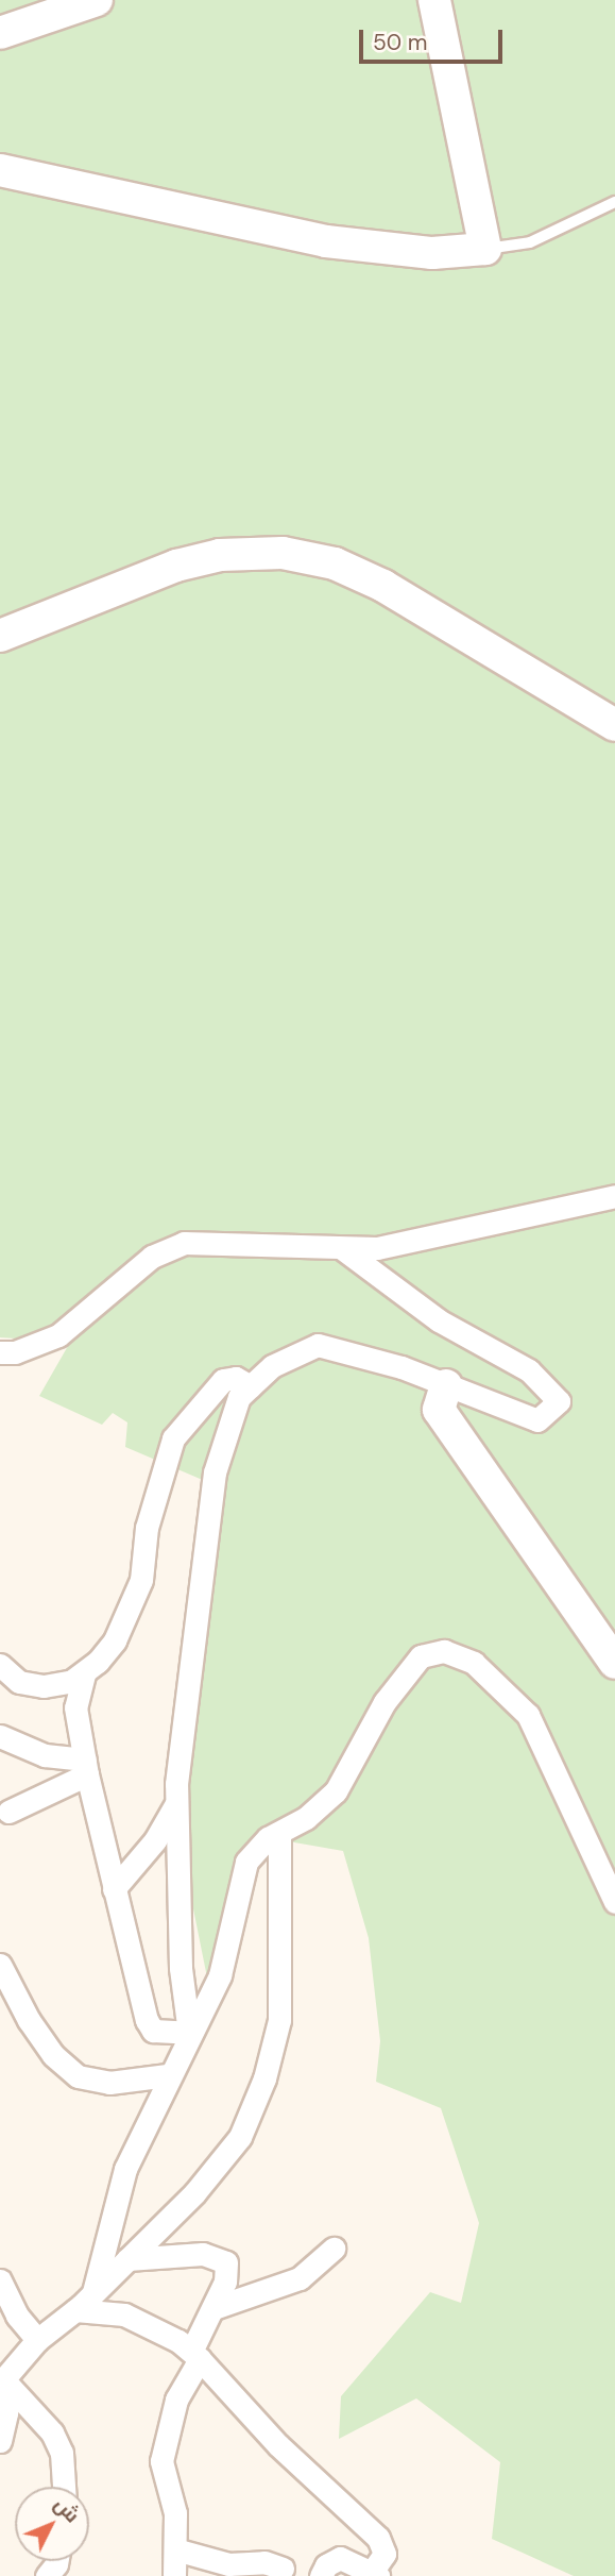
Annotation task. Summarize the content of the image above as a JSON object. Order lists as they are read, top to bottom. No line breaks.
{"scale_bar":"50 m","north":"top right"}
